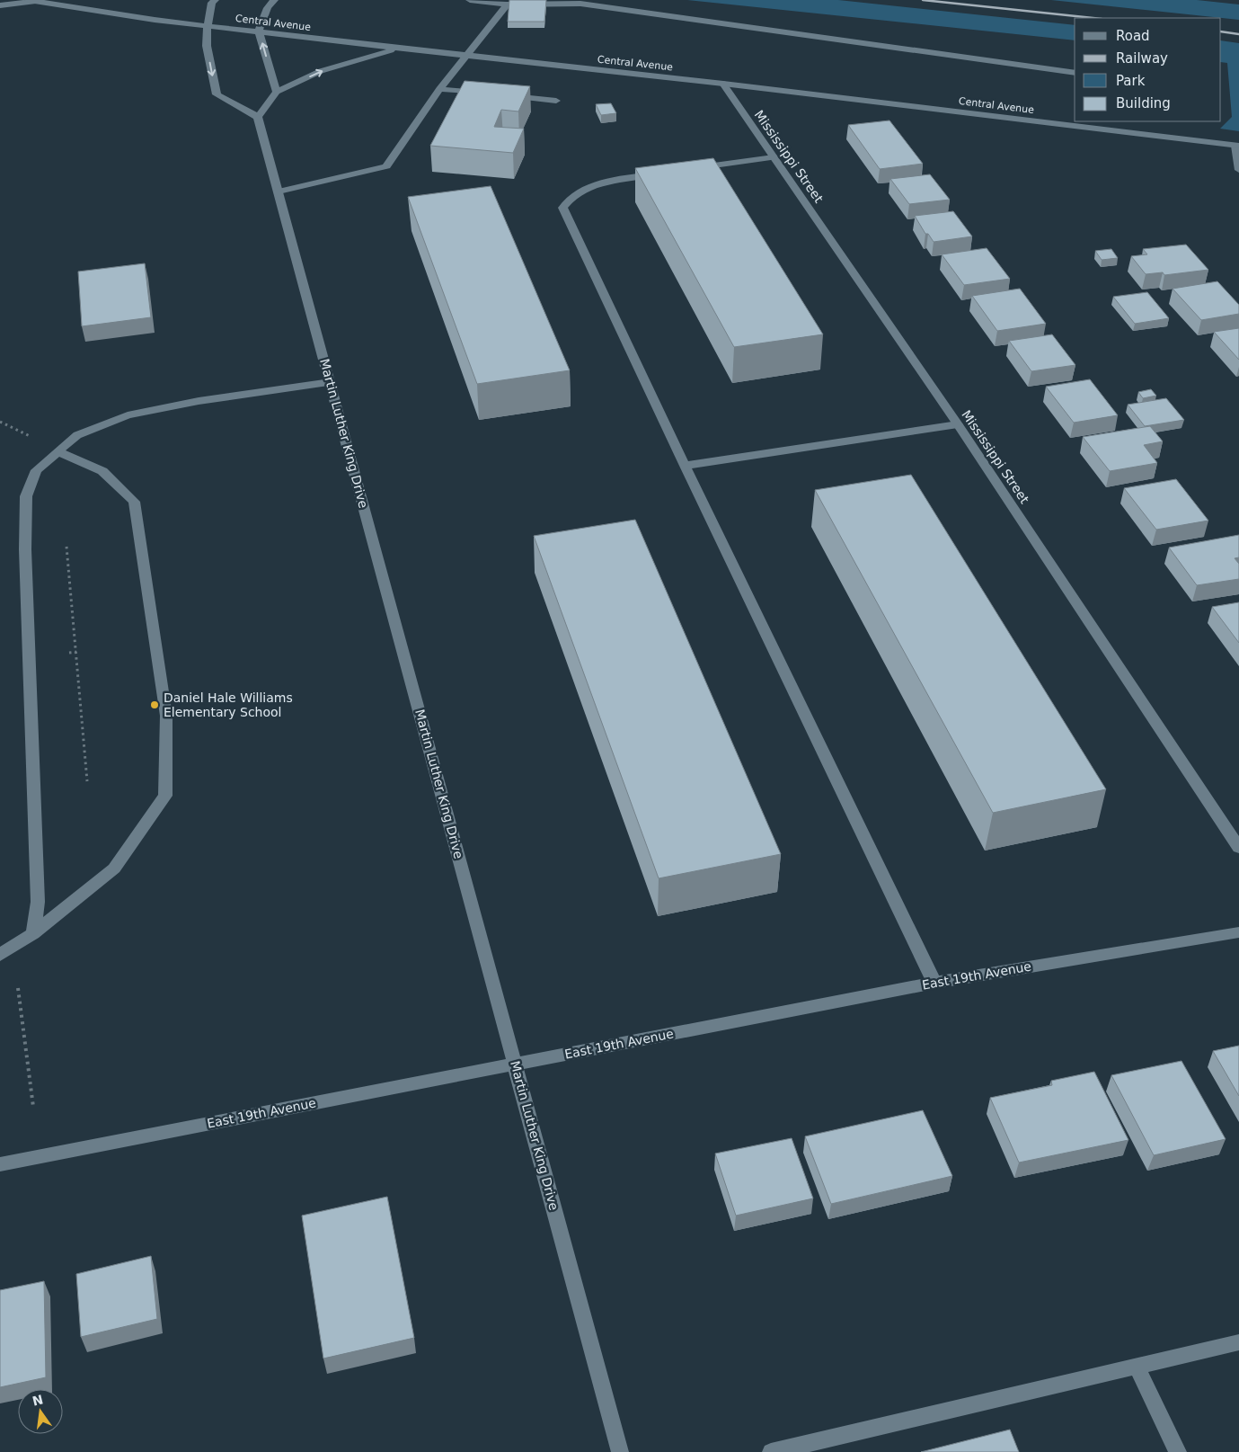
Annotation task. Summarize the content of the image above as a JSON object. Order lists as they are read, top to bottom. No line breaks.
{"streets":{"main road":["Central Avenue","Mississippi Street","Martin Luther King Drive","East 19th Avenue"]},"crossings":[["Central Avenue","Mississippi Street"],["Martin Luther King Drive","East 19th Avenue"]],"places":["Daniel Hale Williams Elementary School"],"legend":["Road","Railway","Park","Building"],"north":"top"}
